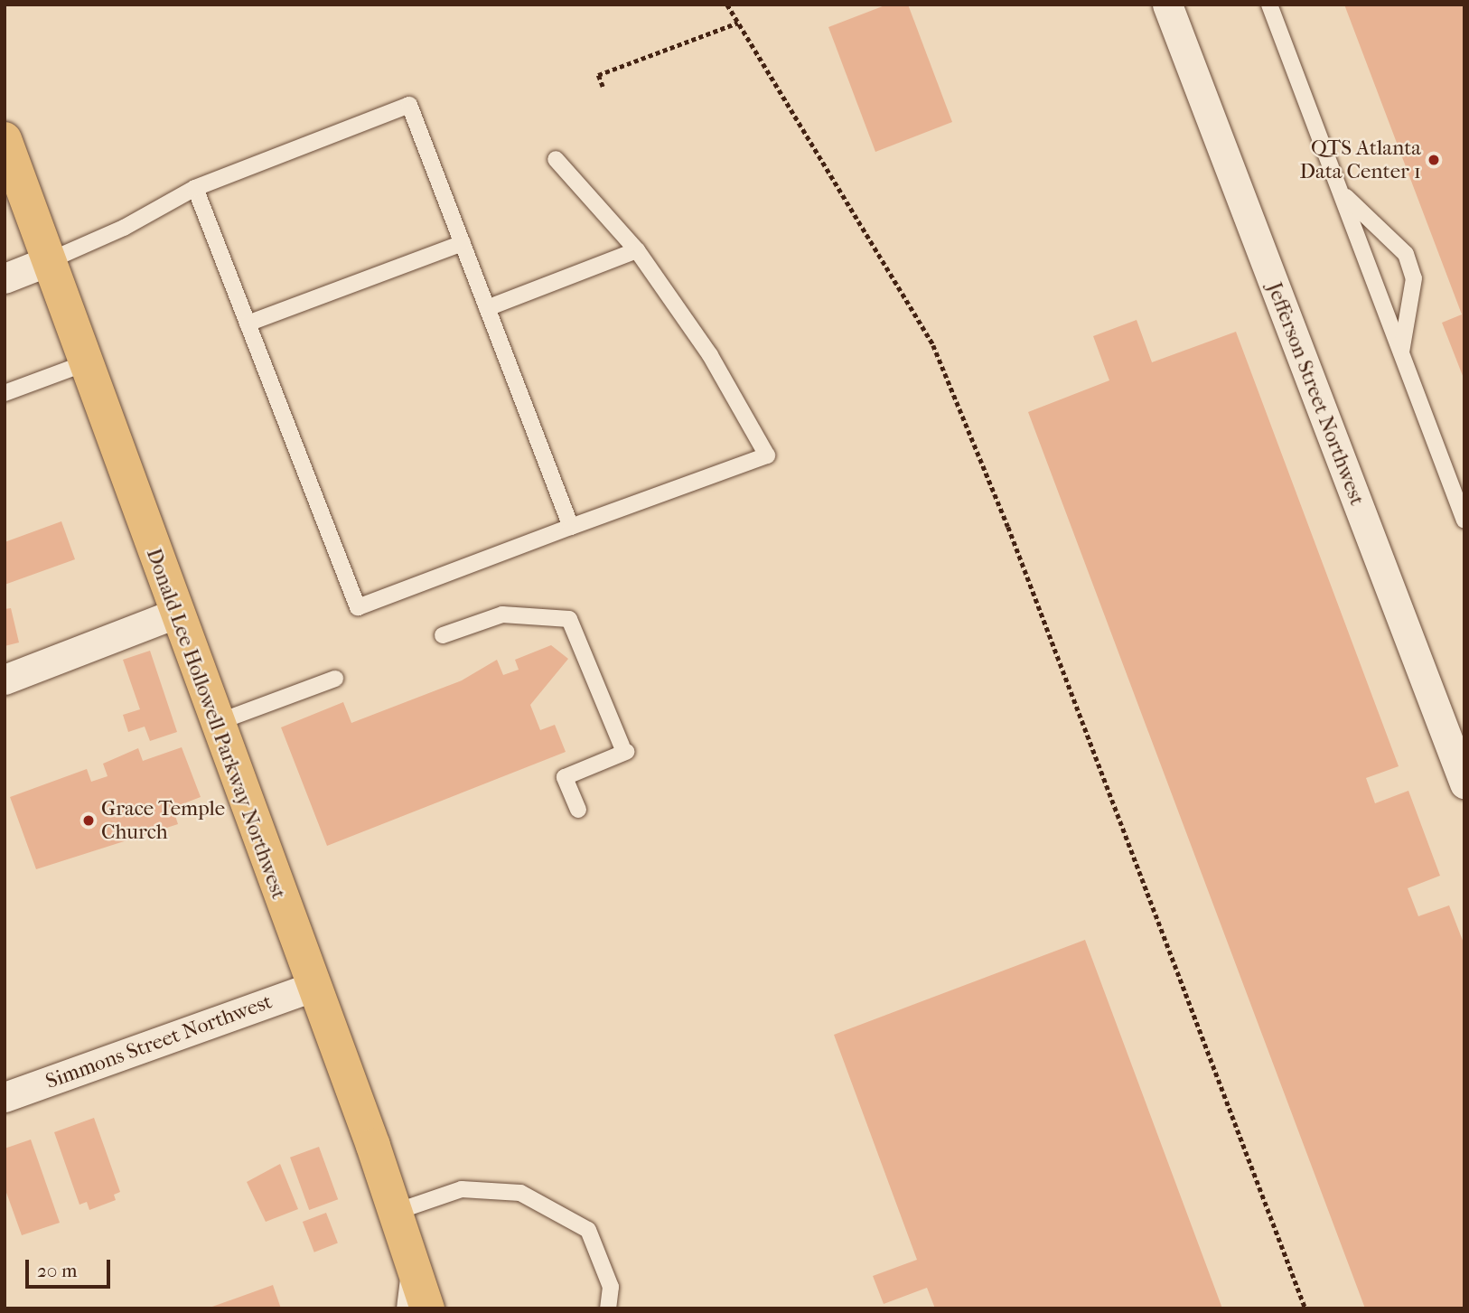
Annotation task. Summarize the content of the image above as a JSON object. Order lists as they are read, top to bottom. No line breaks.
{"streets":{"main road":["Donald Lee Hollowell Parkway Northwest"],"street":["Jefferson Street Northwest","Simmons Street Northwest"]},"crossings":[["Donald Lee Hollowell Parkway Northwest","Simmons Street Northwest"]],"places":["QTS Atlanta Data Center 1","Grace Temple Church"],"scale_bar":"20 m"}
